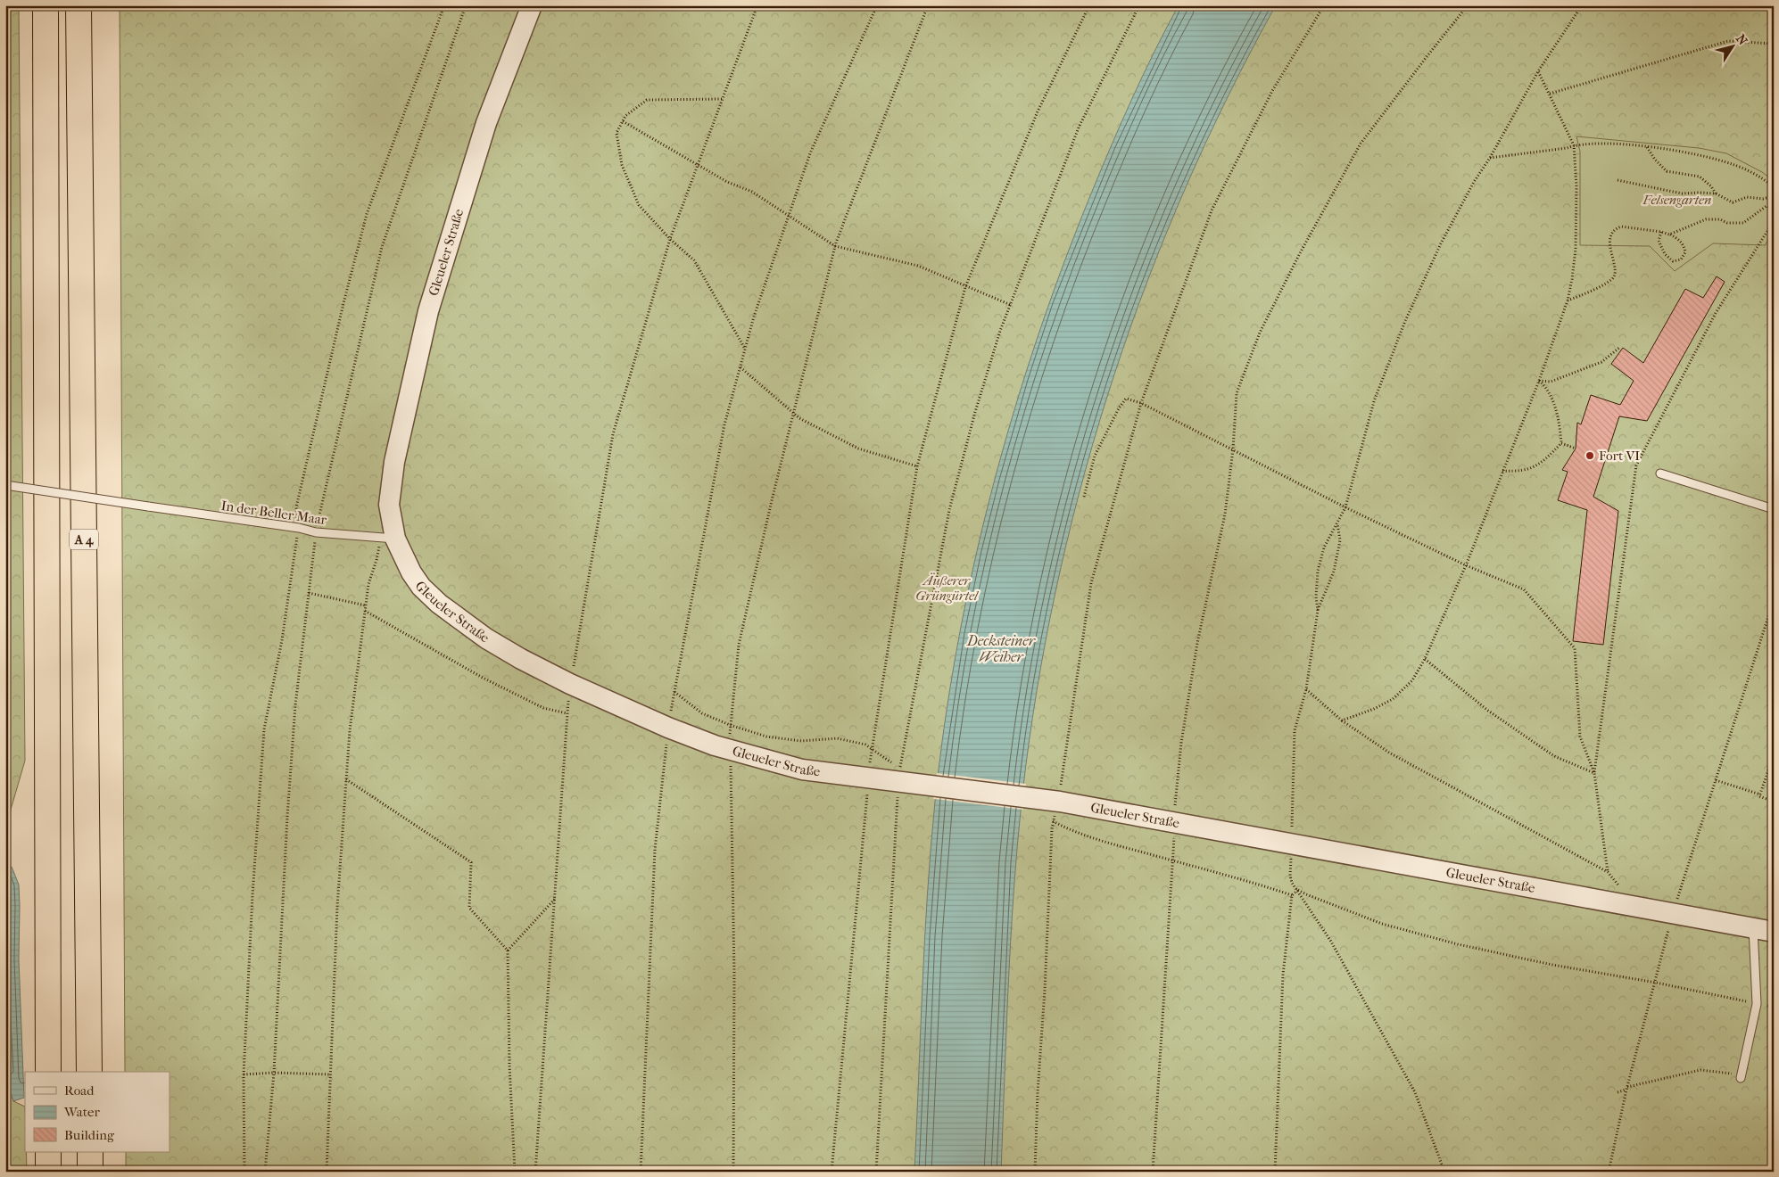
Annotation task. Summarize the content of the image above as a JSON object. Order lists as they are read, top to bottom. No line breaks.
{"streets":{"highway":["A 4"],"street":["Gleueler Straße"],"lane":["In der Beller Maar"]},"crossings":[["Gleueler Straße","In der Beller Maar"]],"water":["Decksteiner Weiher"],"parks":["Felsengarten","Äußerer Grüngürtel"],"places":["Fort VI"],"legend":["Road","Water","Building"],"north":"top right"}
